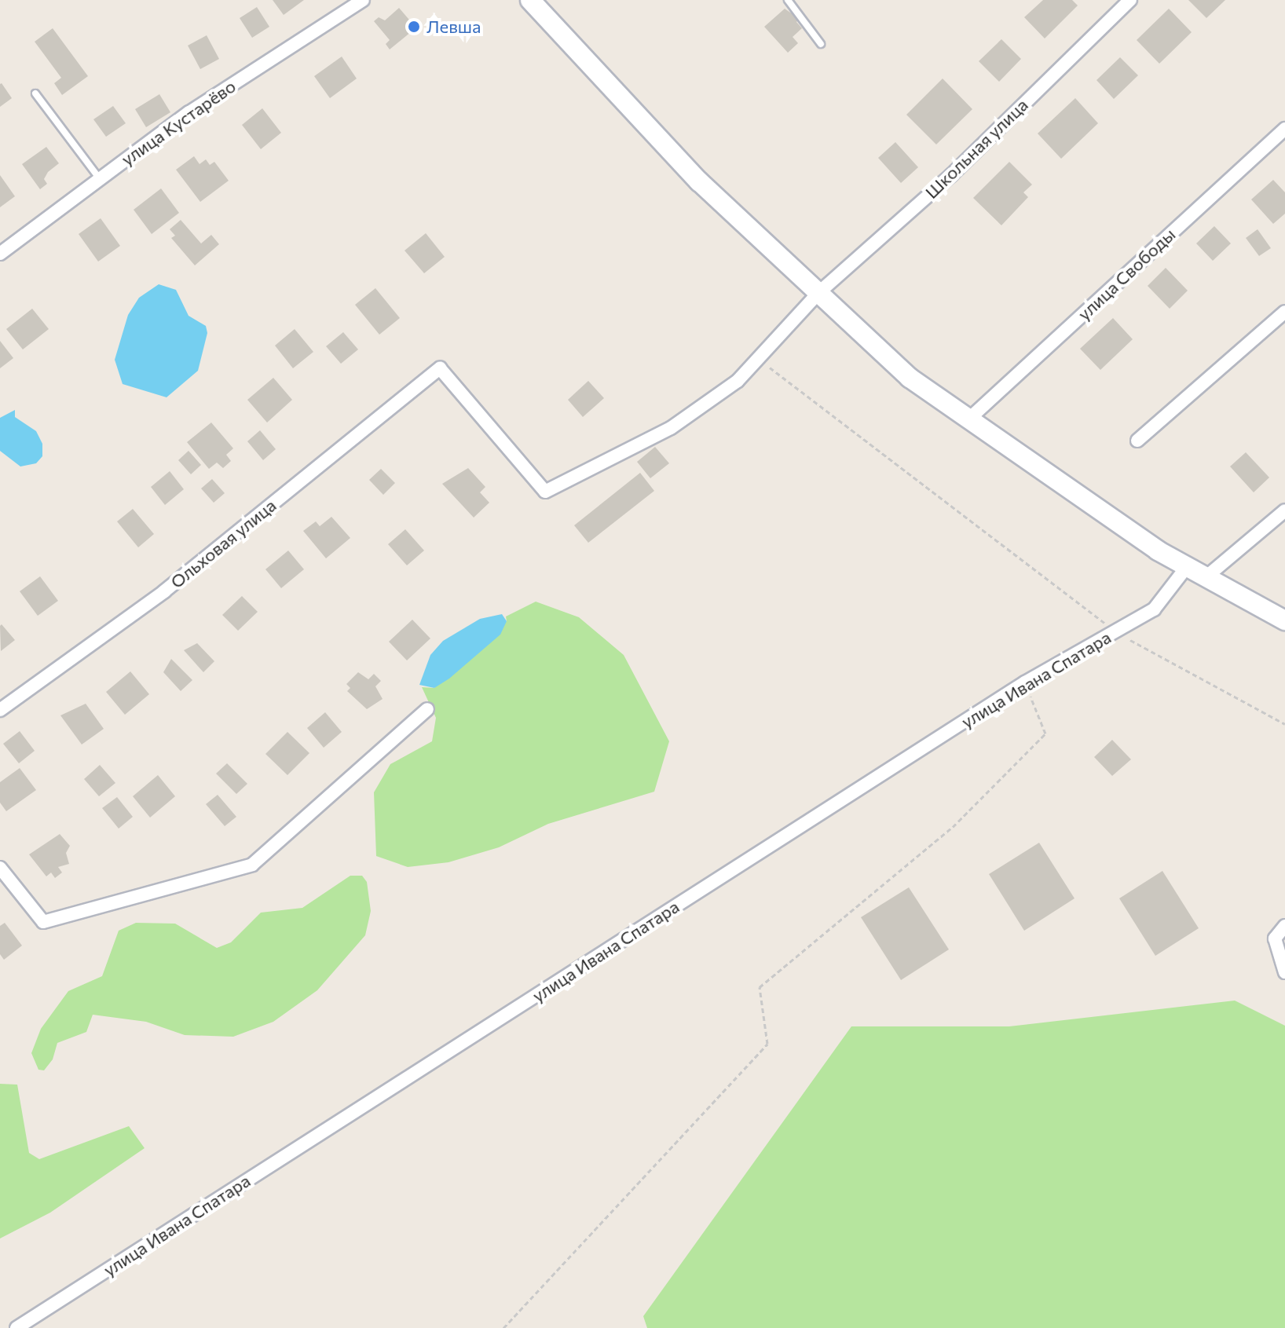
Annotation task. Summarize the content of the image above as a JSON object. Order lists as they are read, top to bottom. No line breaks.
{"streets":{"street":["улица Кустарёво","Школьная улица","улица Свободы","Ольховая улица","улица Ивана Спатара"]},"crossings":[["Школьная улица","Ольховая улица"]],"places":["Левша"]}
